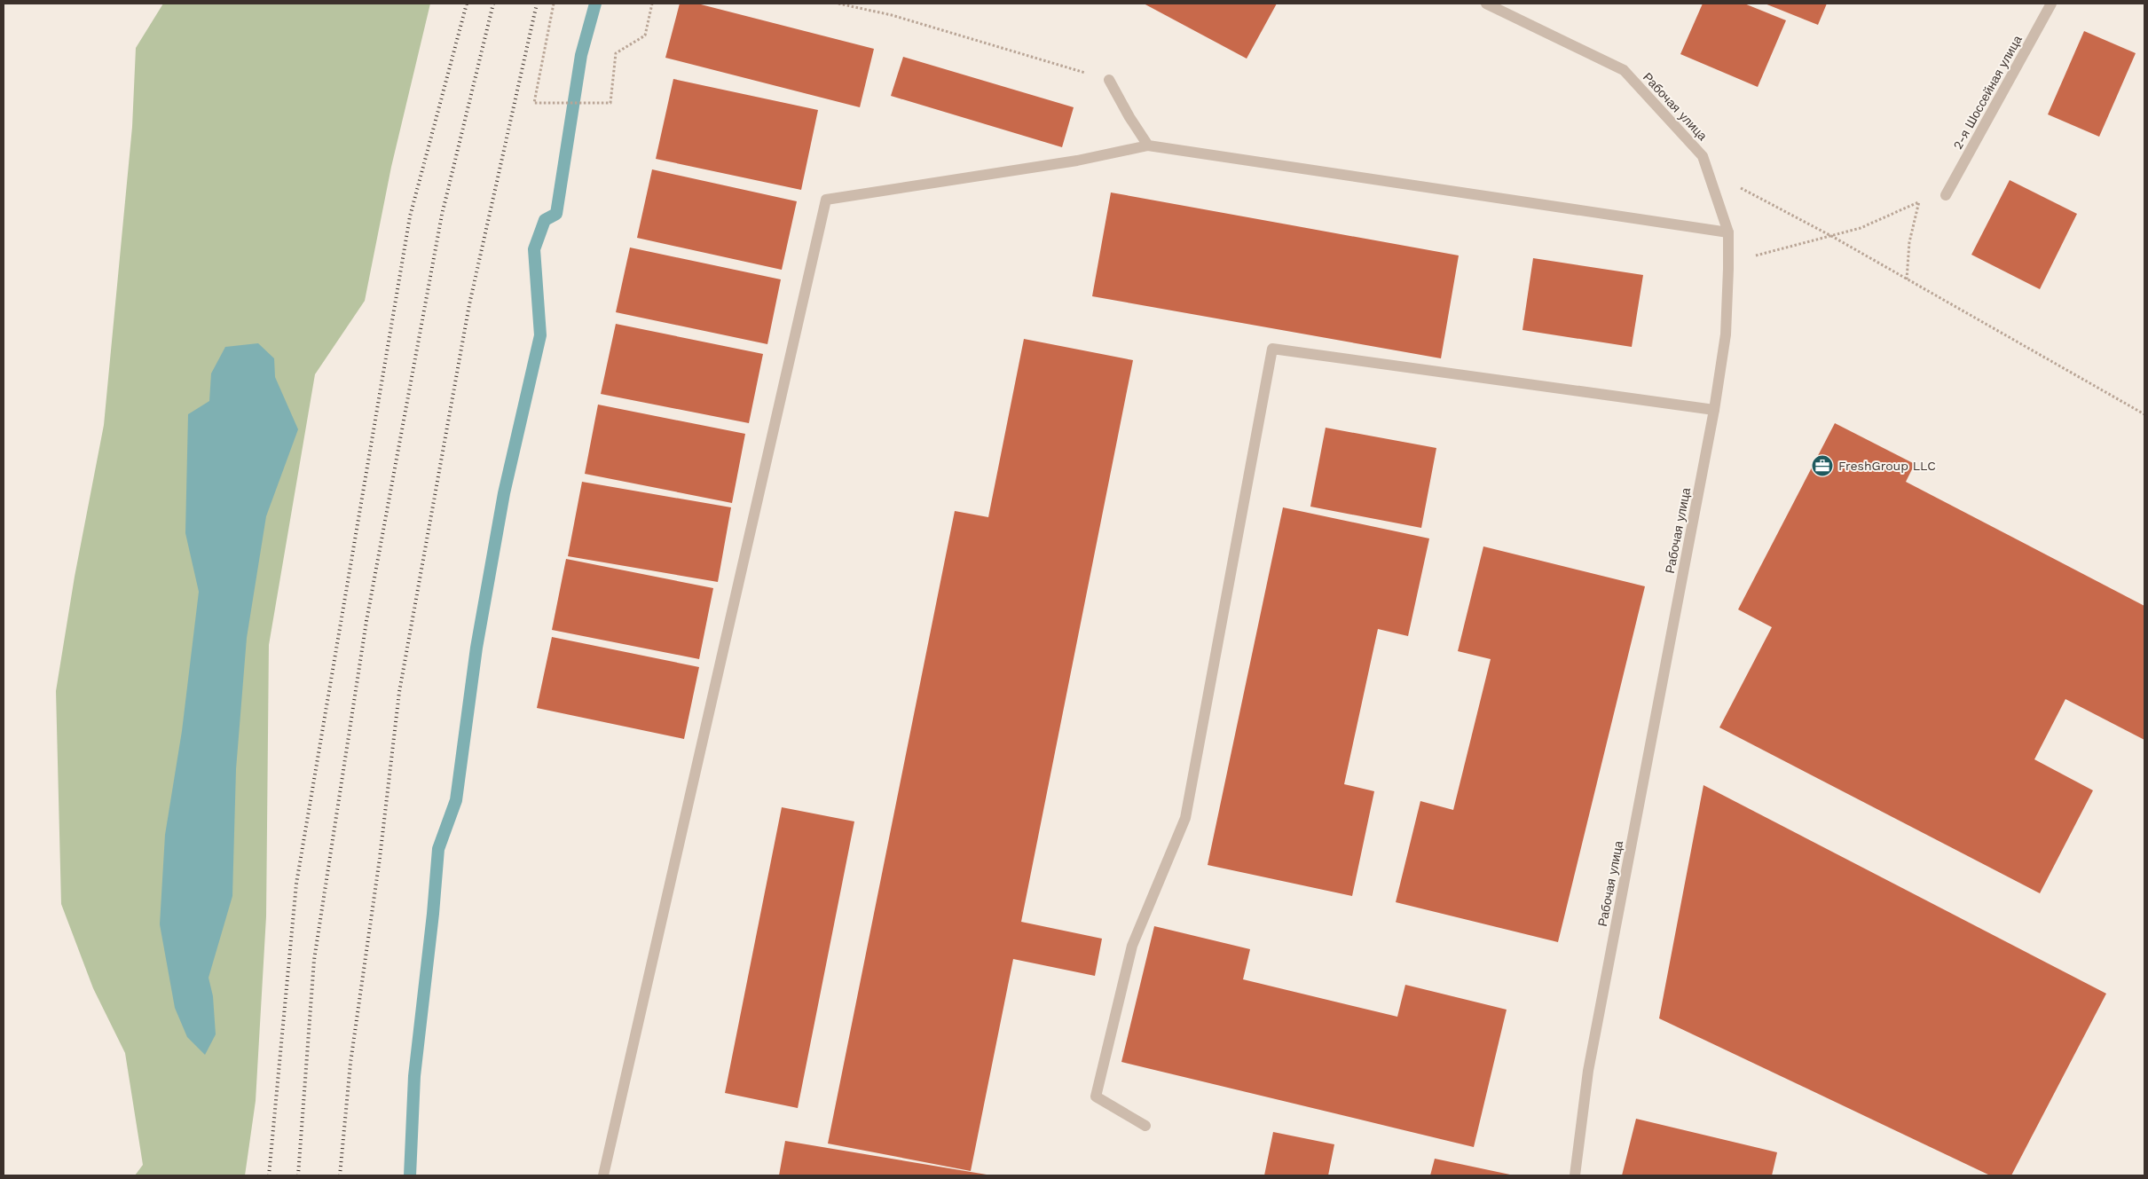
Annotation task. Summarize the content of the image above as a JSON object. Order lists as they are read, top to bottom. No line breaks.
{"streets":{"street":["2-я Шоссейная улица","Рабочая улица"]},"places":{"office":["FreshGroup LLC"]}}
